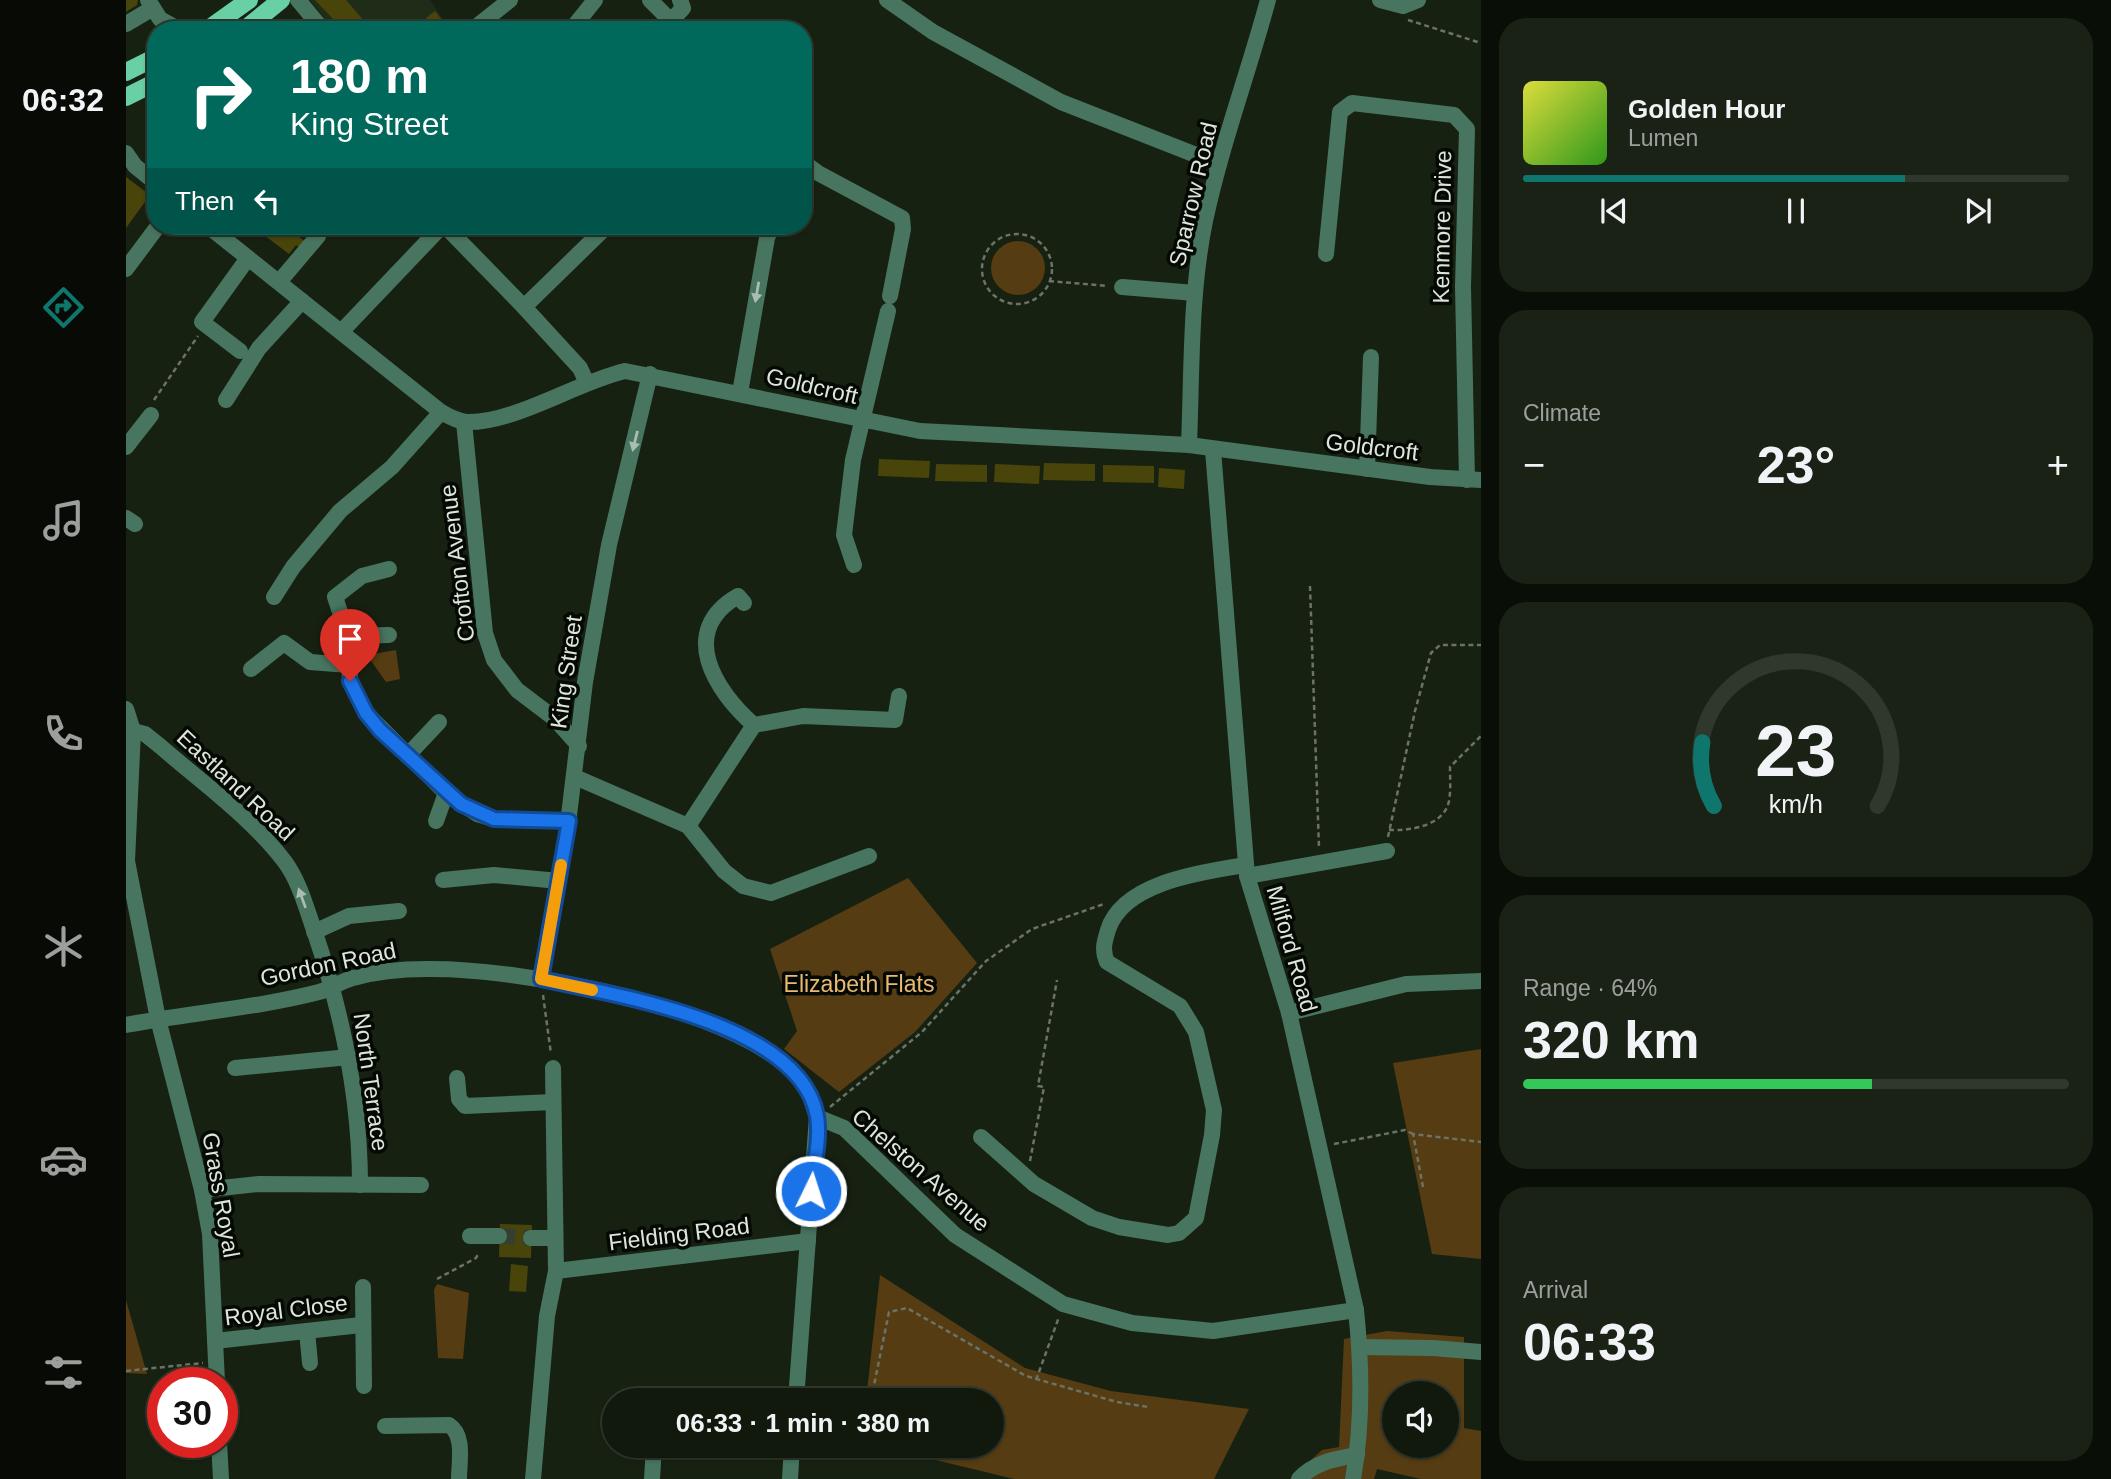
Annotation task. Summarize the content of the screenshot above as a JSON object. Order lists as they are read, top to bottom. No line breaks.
{"streets":{"street":["Sparrow Road","Kenmore Drive","Goldcroft","Crofton Avenue","King Street","Eastland Road","Milford Road","Gordon Road","North Terrace","Chelston Avenue","Grass Royal","Fielding Road","Royal Close"]},"crossings":[["Sparrow Road","Goldcroft"],["Kenmore Drive","Goldcroft"],["Goldcroft","Crofton Avenue"],["Goldcroft","King Street"],["Goldcroft","Milford Road"],["Crofton Avenue","King Street"],["King Street","Gordon Road"],["Eastland Road","Gordon Road"],["Eastland Road","North Terrace"],["Eastland Road","Grass Royal"],["Milford Road","Chelston Avenue"],["Gordon Road","North Terrace"],["Gordon Road","Chelston Avenue"],["Gordon Road","Grass Royal"],["North Terrace","Grass Royal"],["Grass Royal","Royal Close"]],"one_way":["King Street","Eastland Road"],"parks":["Elizabeth Flats"],"page":{"tabs":"06:32","turn":["180 m","King Street"],"song":["Golden Hour","Lumen"],"then":"Then","tile":["Climate",["Range · 64%","320 km"],["Arrival","06:33"]],"heat":["−","23°","+"],"limit":"30","trip":"06:33 · 1 min · 380 m","gauge":["23","km/h"]}}
